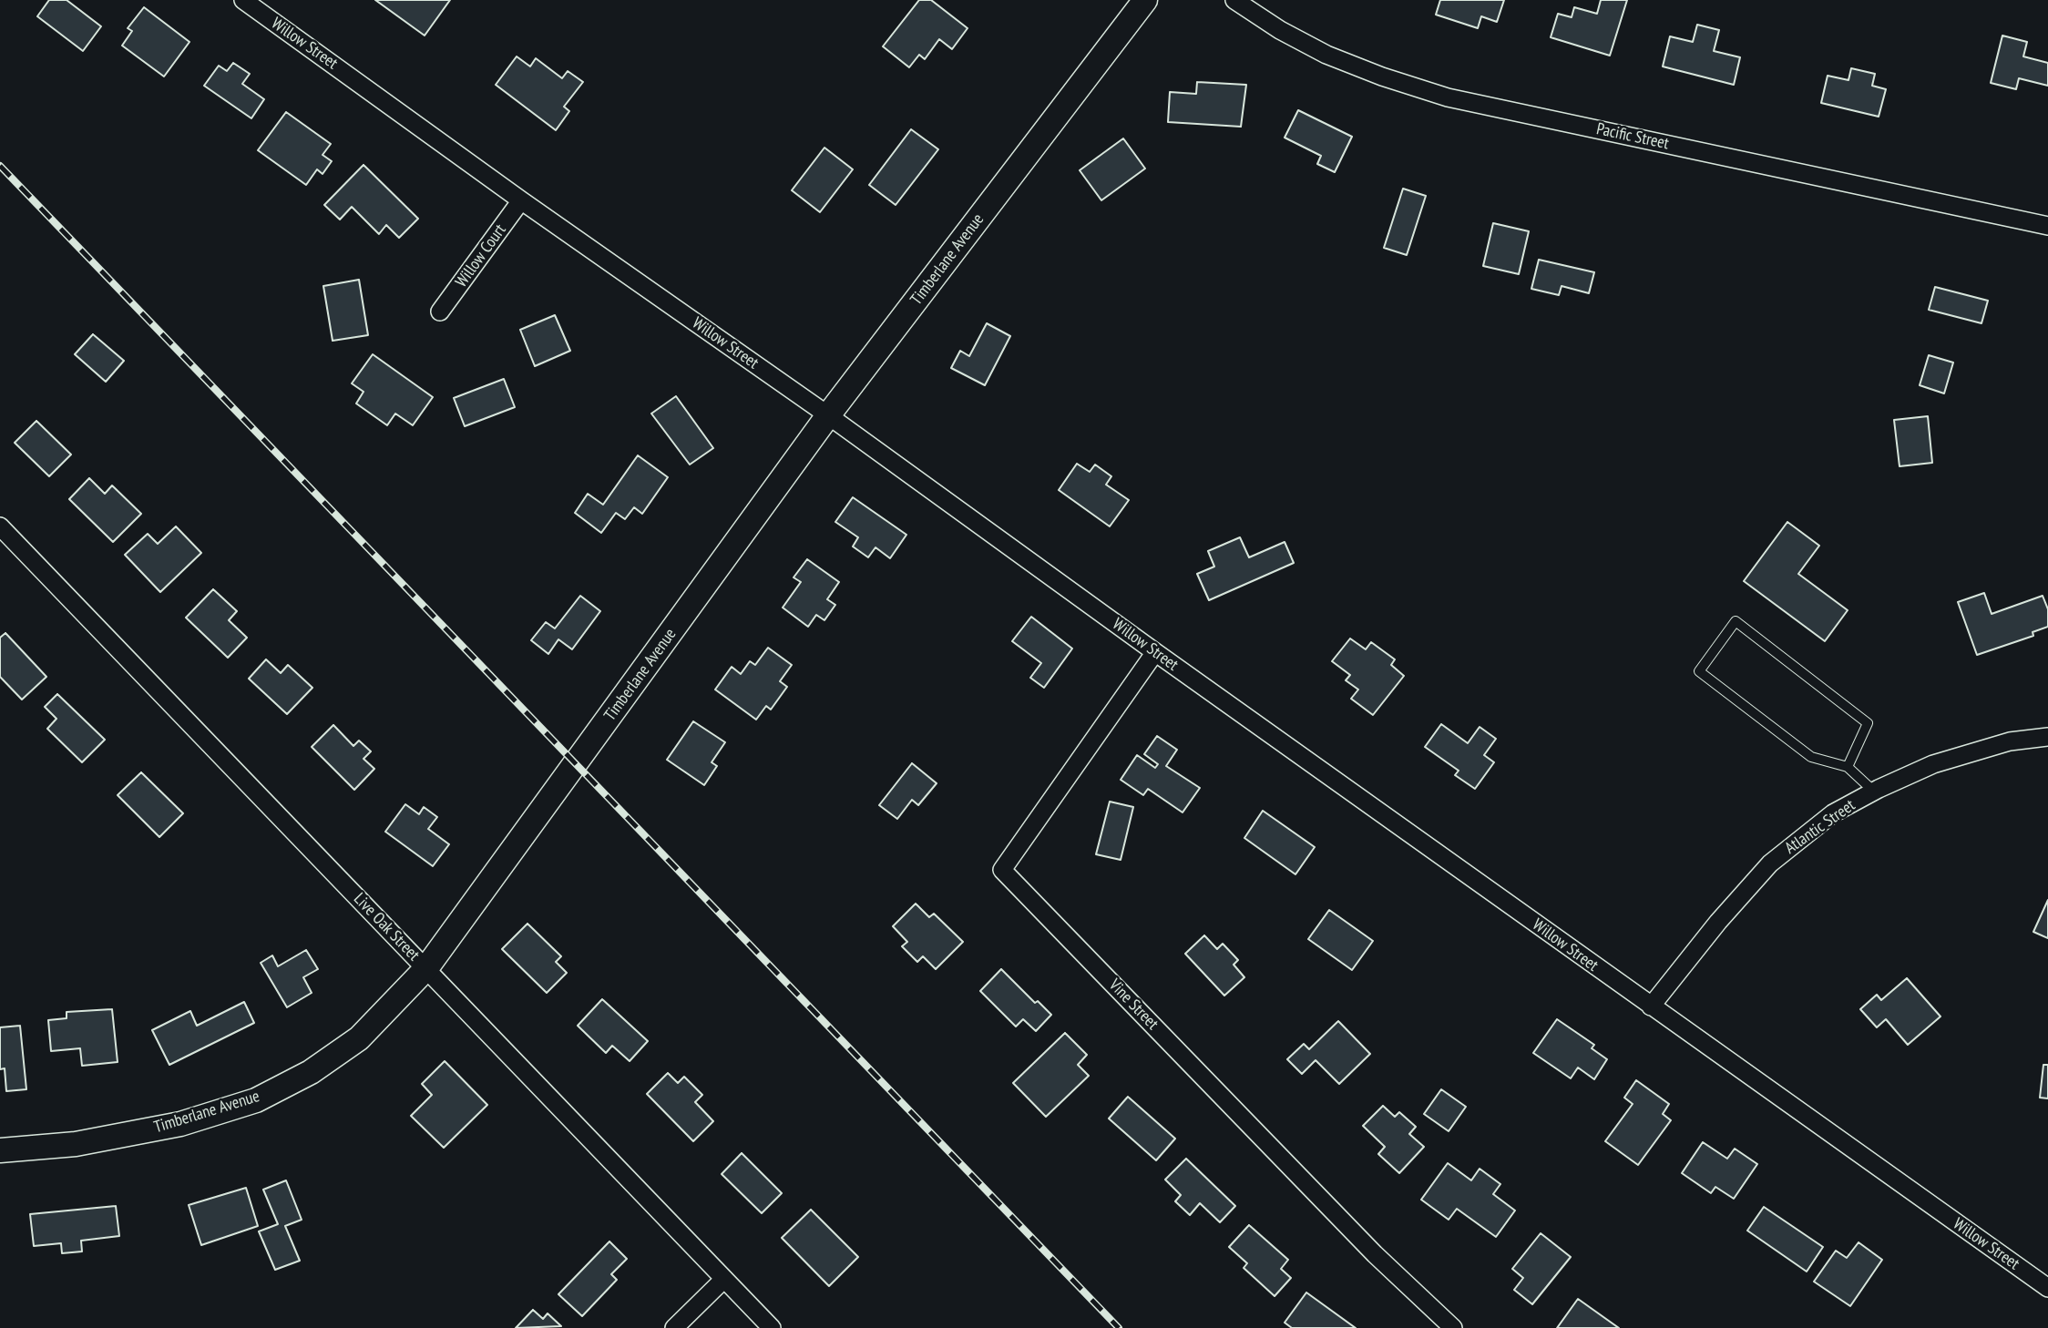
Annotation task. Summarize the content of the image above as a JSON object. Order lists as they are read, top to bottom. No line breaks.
{"streets":{"street":["Willow Street","Pacific Street","Willow Court","Timberlane Avenue","Atlantic Street","Live Oak Street","Vine Street"]},"crossings":[["Willow Street","Willow Court"],["Willow Street","Timberlane Avenue"],["Willow Street","Atlantic Street"],["Willow Street","Vine Street"],["Timberlane Avenue","Live Oak Street"]]}
